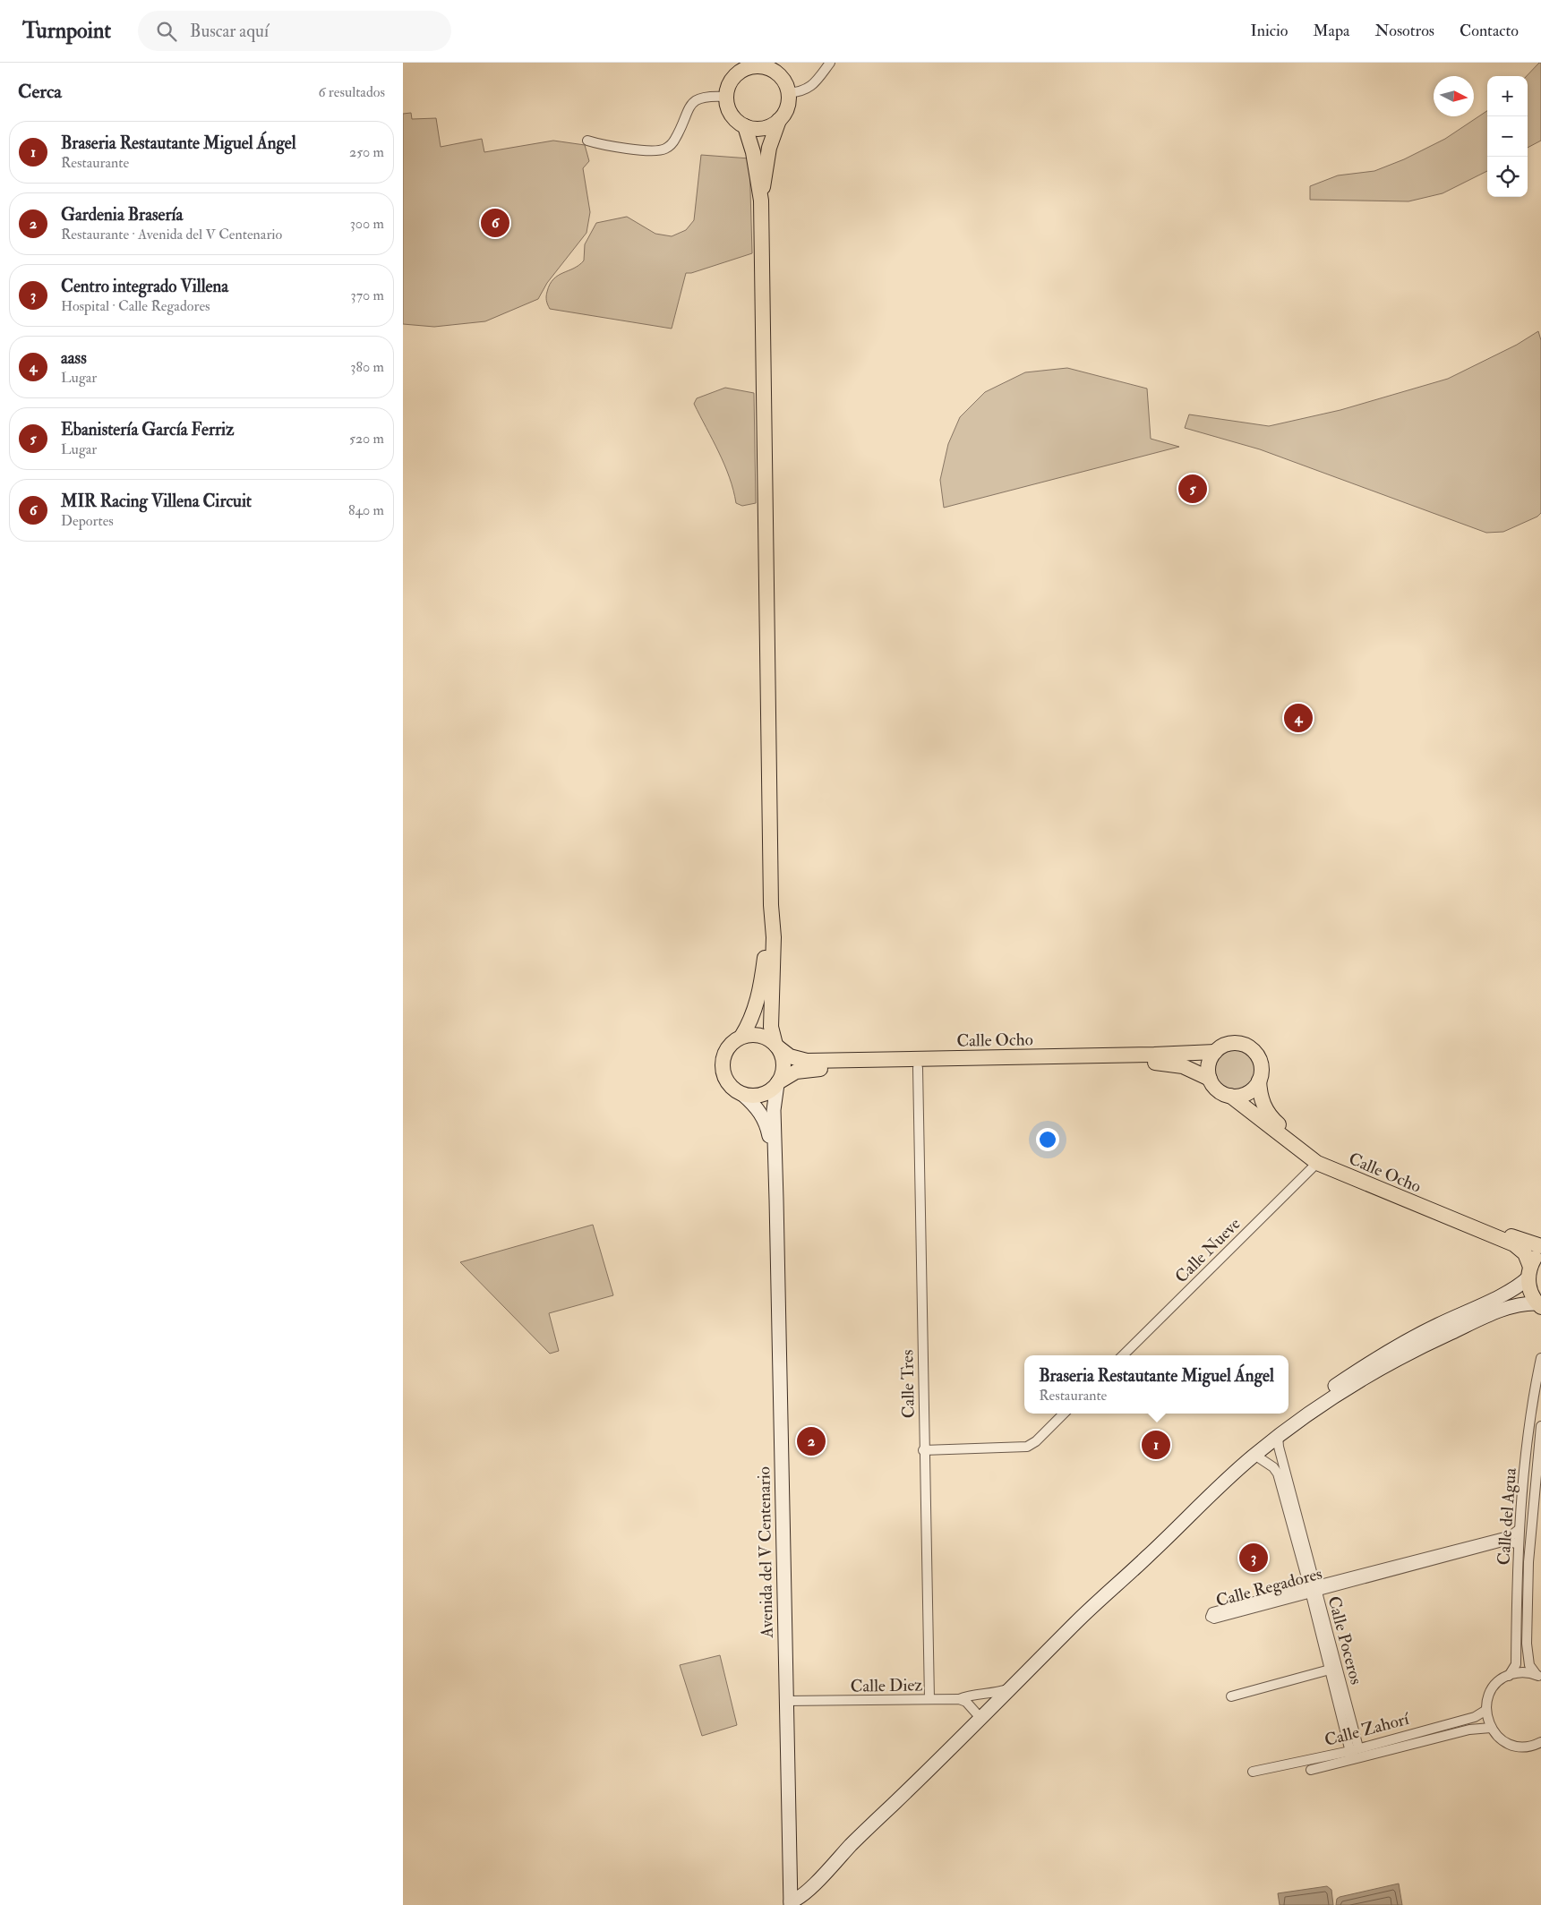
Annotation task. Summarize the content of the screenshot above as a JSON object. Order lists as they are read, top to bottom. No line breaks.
{"streets":{"main road":["Calle Ocho"],"street":["Calle Nueve","Calle Tres","Calle del Agua","Avenida del V Centenario","Calle Regadores","Calle Poceros","Calle Diez","Calle Zahorí"]},"crossings":[["Calle Ocho","Calle Nueve"],["Calle Ocho","Calle Tres"],["Calle Ocho","Avenida del V Centenario"],["Calle Tres","Calle Diez"],["Calle del Agua","Calle Regadores"],["Avenida del V Centenario","Calle Diez"],["Calle Regadores","Calle Poceros"],["Calle Poceros","Calle Zahorí"]],"north":"right","page":{"header":"Turnpoint","search":"Buscar aquí","nav":["Inicio","Mapa","Nosotros","Contacto"],"heading":["Cerca","6 resultados"],"map_buttons":["+","−"],"list":[{"mark":"1","name":"Braseria Restautante Miguel Ángel","note":"Restaurante","value":"250 m"},{"mark":"2","name":"Gardenia Brasería","note":"Restaurante · Avenida del V Centenario","value":"300 m"},{"mark":"3","name":"Centro integrado Villena","note":"Hospital · Calle Regadores","value":"370 m"},{"mark":"4","name":"aass","note":"Lugar","value":"380 m"},{"mark":"5","name":"Ebanistería García Ferriz","note":"Lugar","value":"520 m"},{"mark":"6","name":"MIR Racing Villena Circuit","note":"Deportes","value":"840 m"}],"pins":["6","5","4","2","1","3"],"popup":["Braseria Restautante Miguel Ángel","Restaurante"]}}
